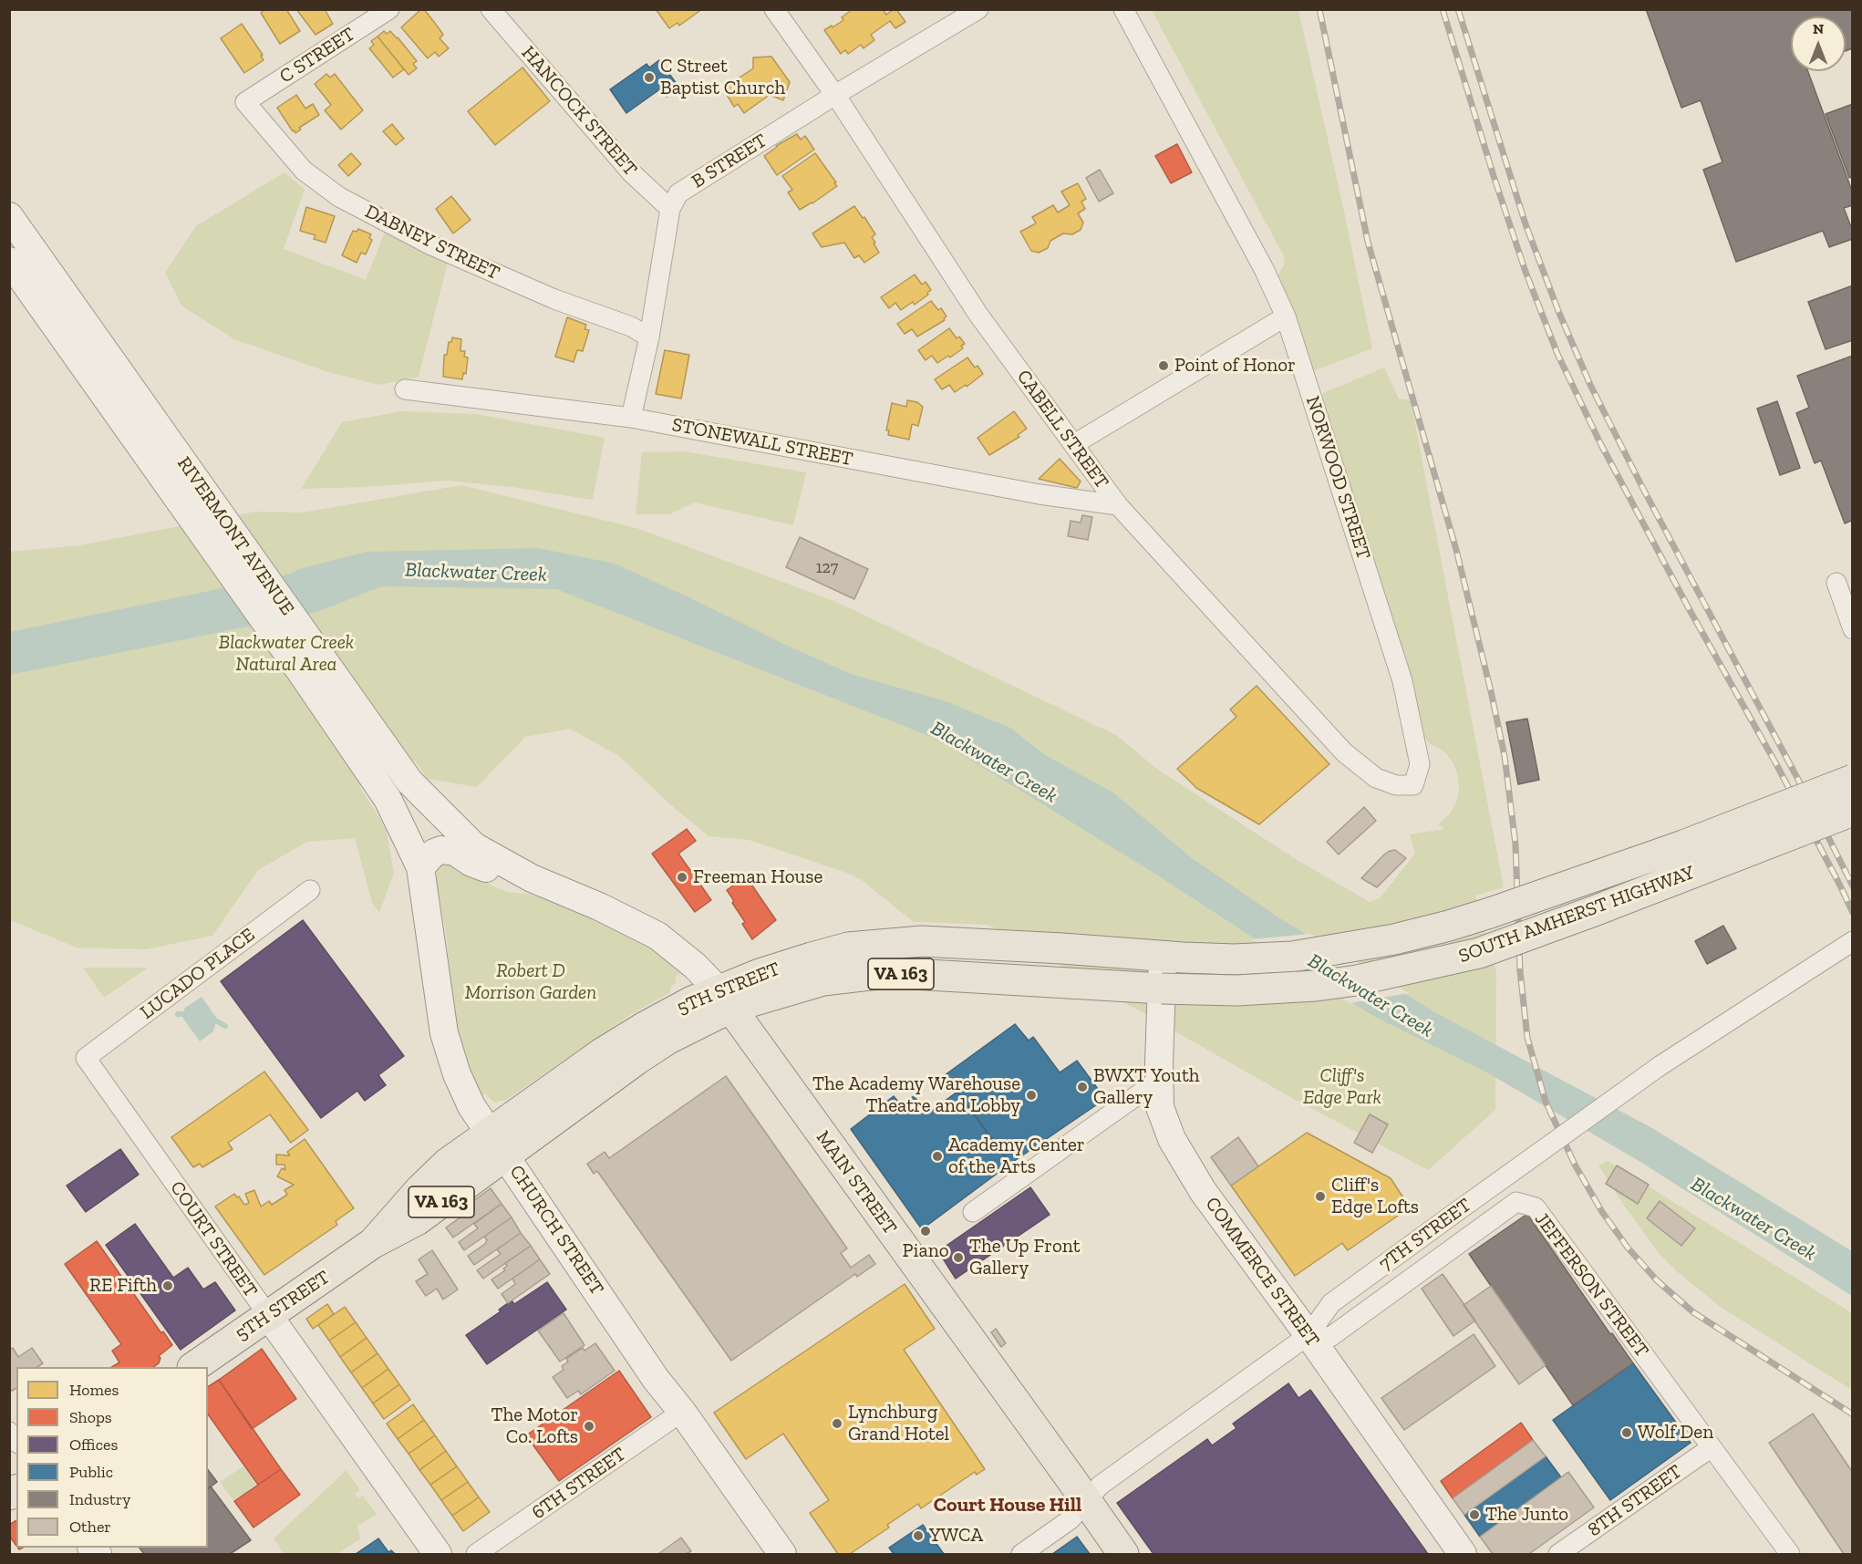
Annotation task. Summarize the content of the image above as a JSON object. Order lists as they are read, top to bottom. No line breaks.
{"streets":{"main road":["RIVERMONT AVENUE","SOUTH AMHERST HIGHWAY","VA 163","5TH STREET","MAIN STREET","CHURCH STREET","COURT STREET","COMMERCE STREET"],"street":["C STREET","HANCOCK STREET","B STREET","DABNEY STREET","CABELL STREET","STONEWALL STREET","NORWOOD STREET","LUCADO PLACE","7TH STREET","JEFFERSON STREET","6TH STREET","8TH STREET"]},"crossings":[["C STREET","DABNEY STREET"],["HANCOCK STREET","B STREET"],["B STREET","DABNEY STREET"],["B STREET","CABELL STREET"],["B STREET","STONEWALL STREET"],["CABELL STREET","STONEWALL STREET"],["CABELL STREET","NORWOOD STREET"],["RIVERMONT AVENUE","MAIN STREET"],["RIVERMONT AVENUE","CHURCH STREET"],["SOUTH AMHERST HIGHWAY","5TH STREET"],["SOUTH AMHERST HIGHWAY","COMMERCE STREET"],["LUCADO PLACE","COURT STREET"],["5TH STREET","MAIN STREET"],["5TH STREET","CHURCH STREET"],["5TH STREET","COURT STREET"],["5TH STREET","COMMERCE STREET"],["MAIN STREET","7TH STREET"],["CHURCH STREET","6TH STREET"],["7TH STREET","COMMERCE STREET"],["7TH STREET","JEFFERSON STREET"],["COMMERCE STREET","JEFFERSON STREET"],["JEFFERSON STREET","8TH STREET"]],"districts":["Court House Hill"],"water":["Blackwater Creek"],"parks":["Blackwater Creek Natural Area","Robert D Morrison Garden","Cliff's Edge Park"],"places":["C Street Baptist Church","Point of Honor","Freeman House","BWXT Youth Gallery","The Academy Warehouse Theatre and Lobby","Academy Center of the Arts","Cliff's Edge Lofts","Piano","The Up Front Gallery","RE Fifth","Lynchburg Grand Hotel","The Motor Co. Lofts","Wolf Den","The Junto","YWCA"],"house_numbers":["127"],"legend":["Homes","Shops","Offices","Public","Industry","Other"],"north":"top"}
